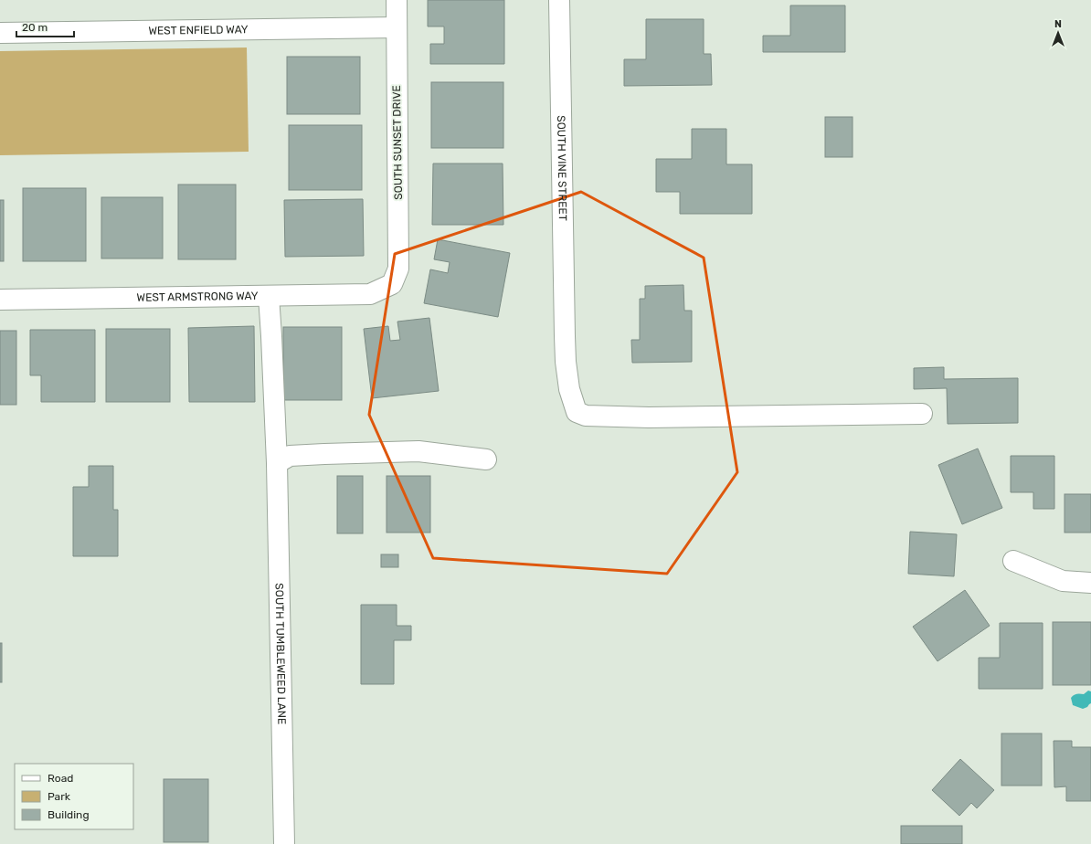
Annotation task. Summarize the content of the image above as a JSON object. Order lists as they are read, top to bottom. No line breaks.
{"streets":{"street":["WEST ENFIELD WAY","SOUTH SUNSET DRIVE","SOUTH VINE STREET","WEST ARMSTRONG WAY","SOUTH TUMBLEWEED LANE"]},"crossings":[["WEST ENFIELD WAY","SOUTH SUNSET DRIVE"],["SOUTH SUNSET DRIVE","WEST ARMSTRONG WAY"],["WEST ARMSTRONG WAY","SOUTH TUMBLEWEED LANE"]],"legend":["Road","Park","Building"],"scale_bar":"20 m","north":"top"}
